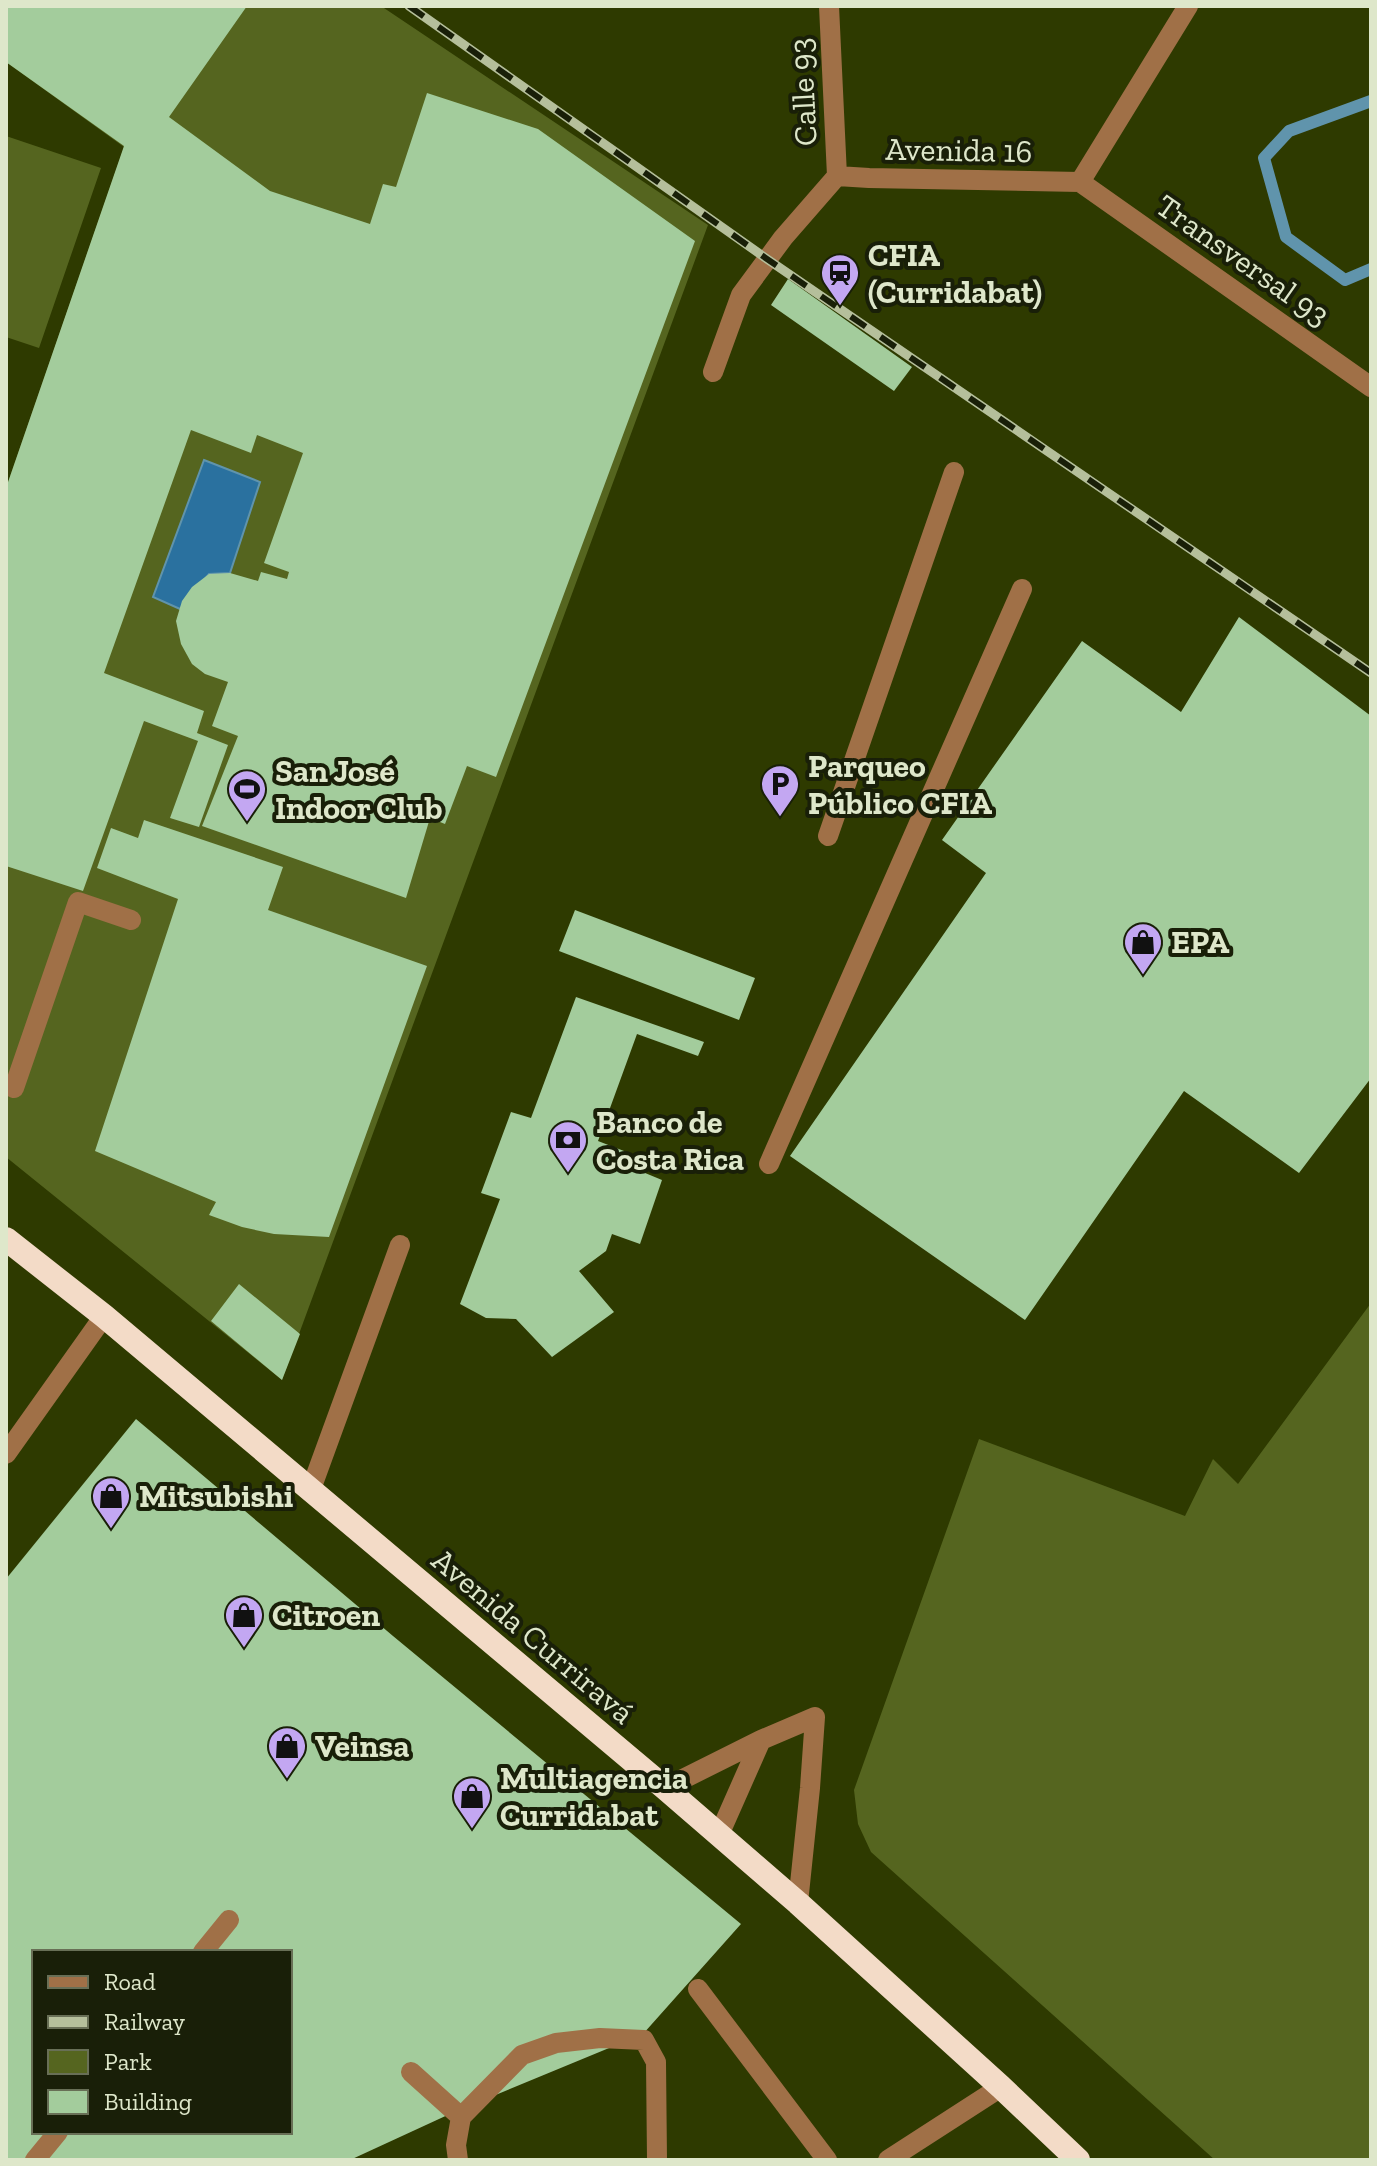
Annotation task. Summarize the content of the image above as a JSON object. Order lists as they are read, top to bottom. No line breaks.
{"streets":{"highway":["Avenida Curriravá"],"street":["Calle 93","Avenida 16","Transversal 93"]},"crossings":[["Calle 93","Avenida 16"],["Avenida 16","Transversal 93"]],"places":{"station":["CFIA (Curridabat)"],"parking":["Parqueo Público CFIA"],"sports":["San José Indoor Club"],"shop":["EPA","Mitsubishi","Citroen","Veinsa","Multiagencia Curridabat"],"bank":["Banco de Costa Rica"]},"legend":["Road","Railway","Park","Building"]}
